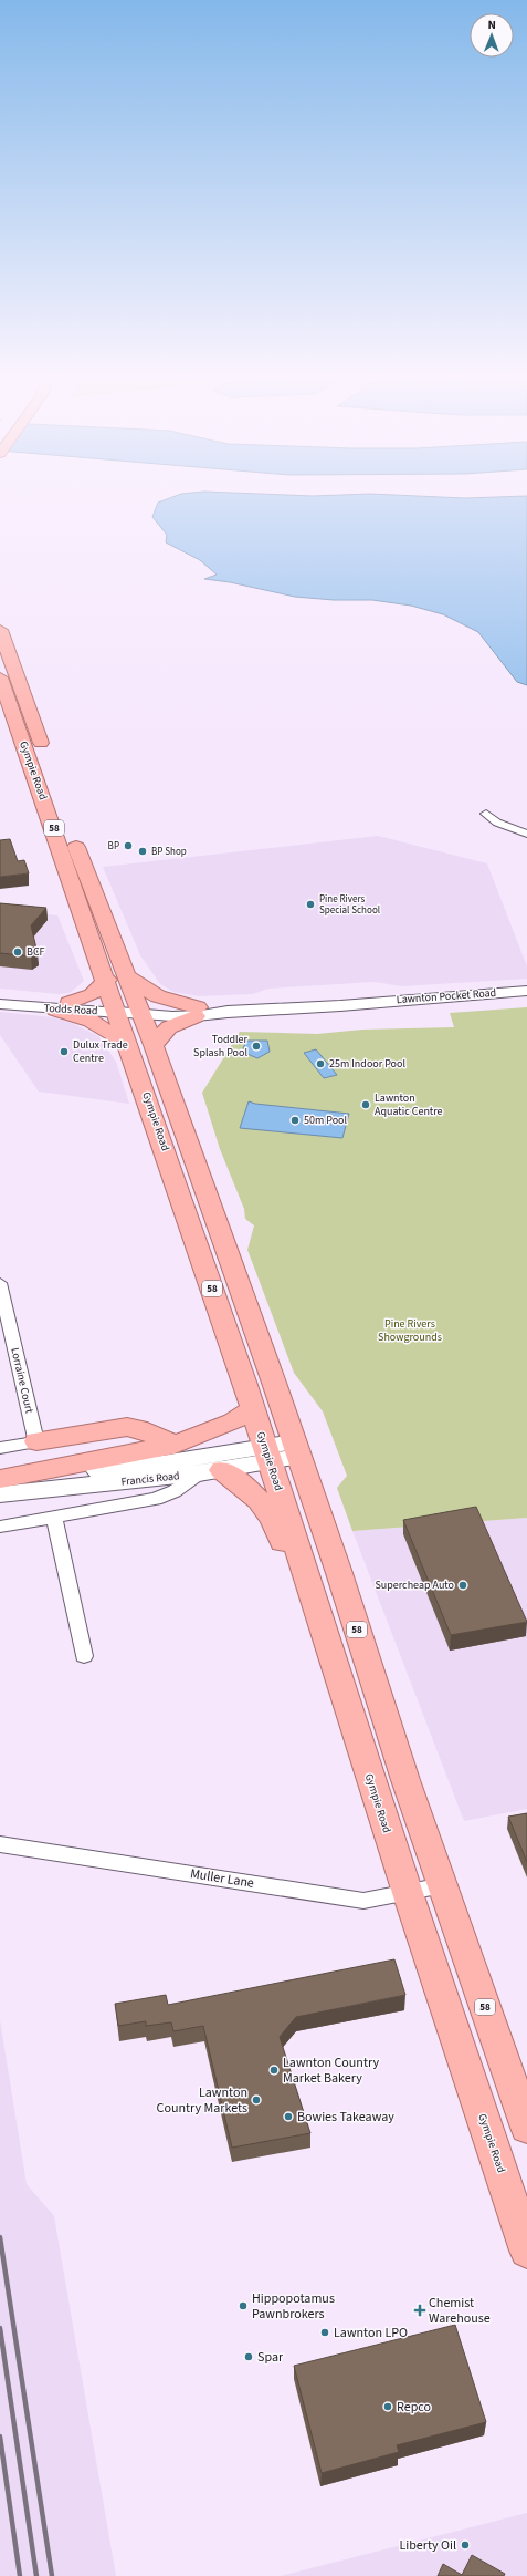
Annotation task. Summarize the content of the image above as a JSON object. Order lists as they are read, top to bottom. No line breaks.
{"streets":{"highway":["Gympie Road","58"],"main road":["Lawnton Pocket Road","Todds Road","Francis Road"],"street":["Lorraine Court","Muller Lane"]},"crossings":[["Gympie Road","Lawnton Pocket Road"],["Gympie Road","Todds Road"],["Gympie Road","Francis Road"],["Gympie Road","Muller Lane"],["Lawnton Pocket Road","Todds Road"]],"parks":["Pine Rivers Showgrounds"],"places":{"other":["BP","BP Shop","Pine Rivers Special School","BCF","Toddler Splash Pool","Dulux Trade Centre","25m Indoor Pool","Lawnton Aquatic Centre","50m Pool","Supercheap Auto","Lawnton Country Market Bakery","Lawnton Country Markets","Bowies Takeaway","Hippopotamus Pawnbrokers","Lawnton LPO","Spar","Repco","Liberty Oil"],"health":["Chemist Warehouse"]},"north":"top"}
